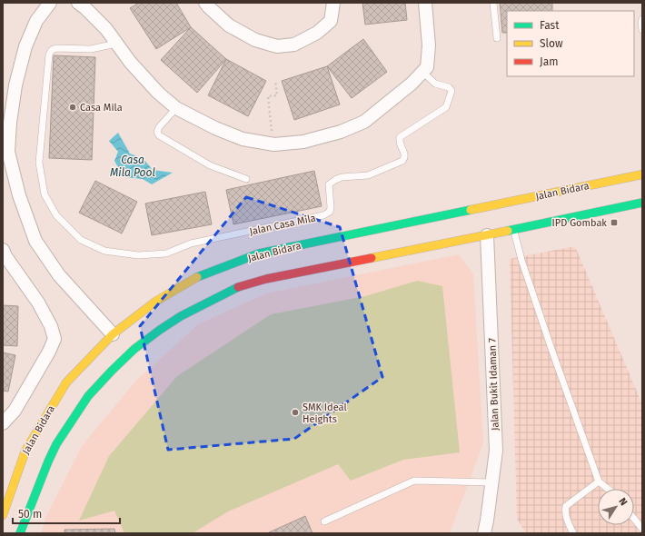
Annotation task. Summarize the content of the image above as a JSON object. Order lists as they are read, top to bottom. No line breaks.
{"streets":{"main road":["Jalan Bidara"],"street":["Jalan Bukit Idaman 7"],"lane":["Jalan Casa Mila"]},"water":["Casa Mila Pool"],"places":{"other":["Casa Mila","SMK Ideal Heights"],"transit":["IPD Gombak"]},"legend":["Fast","Slow","Jam"],"scale_bar":"50 m","north":"top right"}
